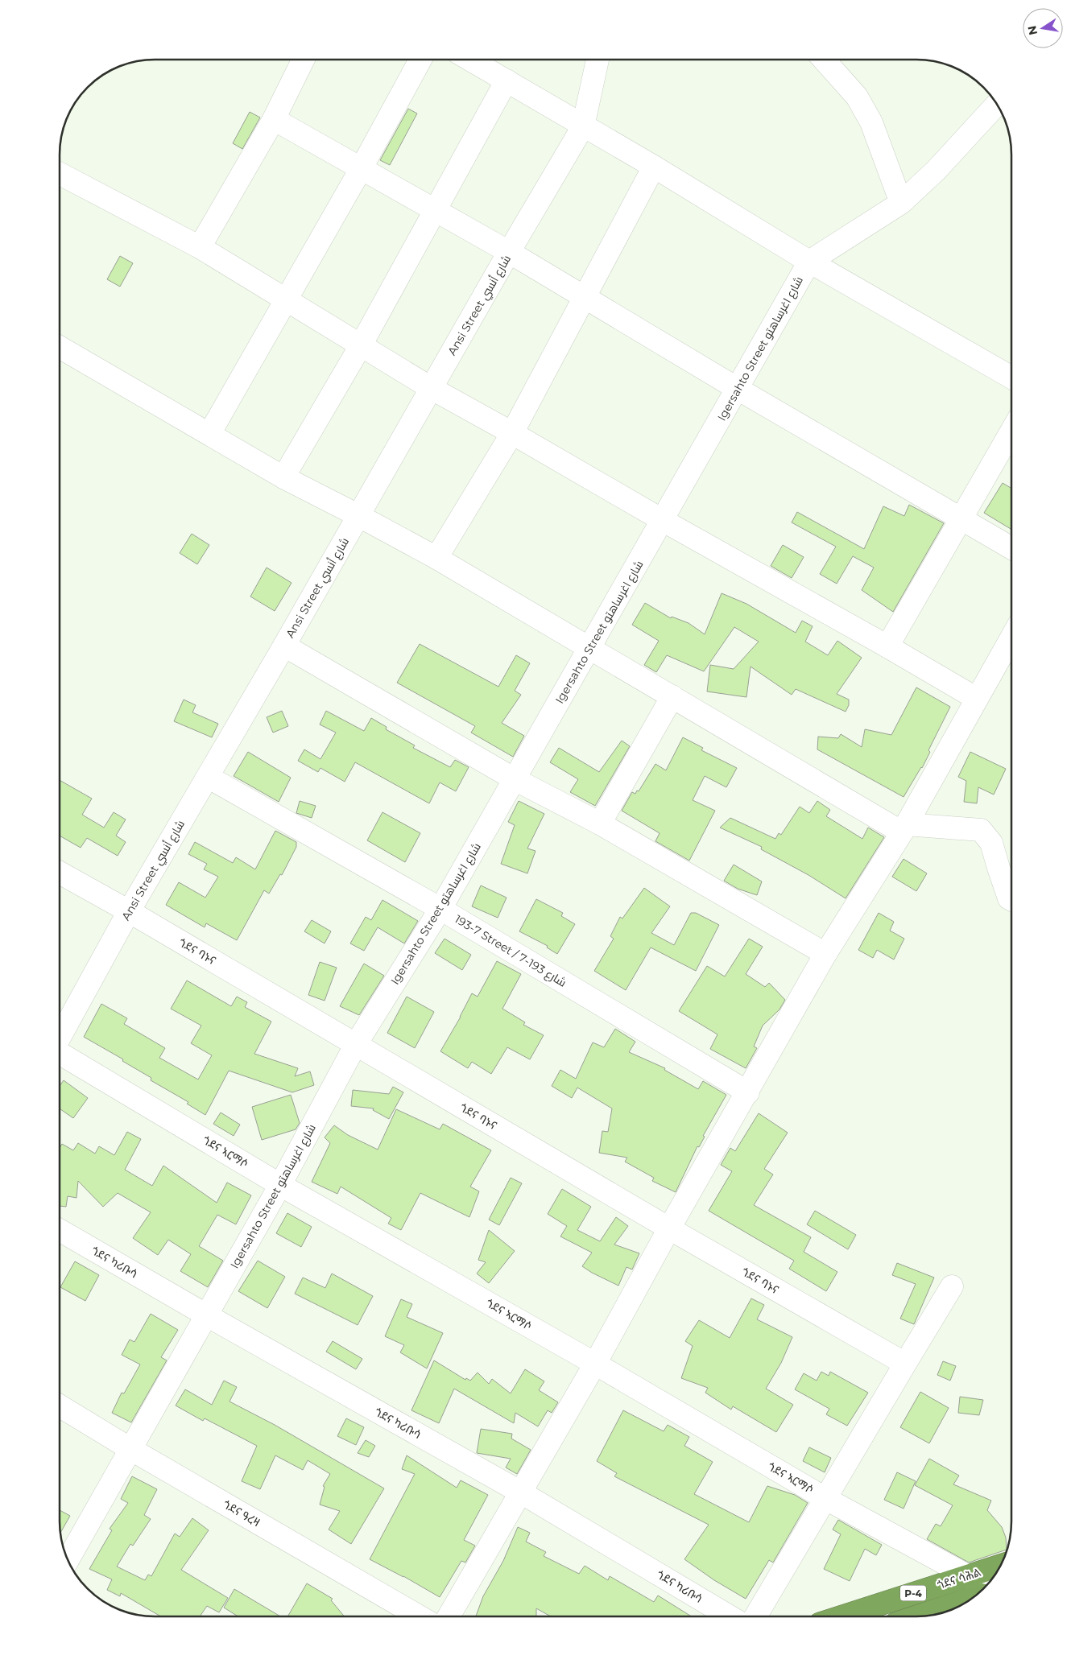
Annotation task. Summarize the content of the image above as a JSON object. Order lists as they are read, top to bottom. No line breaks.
{"streets":{"highway":["ጎደና ሳሕል","P-4"],"street":["Ansi Street شارع أنسي","Igersahto Street شارع اغرساهتو","193-7 Street / شارع 193-7","ጎደና ባኑና","ጎደና ኣርማሶ","ጎደና ካሪቡሳ","ጎደና ዓረዛ"]},"crossings":[["Ansi Street شارع أنسي","193-7 Street / شارع 193-7"],["Ansi Street شارع أنسي","ጎደና ባኑና"],["Igersahto Street شارع اغرساهتو","193-7 Street / شارع 193-7"],["Igersahto Street شارع اغرساهتو","ጎደና ባኑና"],["Igersahto Street شارع اغرساهتو","ጎደና ኣርማሶ"],["Igersahto Street شارع اغرساهتو","ጎደና ካሪቡሳ"],["Igersahto Street شارع اغرساهتو","ጎደና ዓረዛ"],["ጎደና ኣርማሶ","ጎደና ሳሕል"]],"north":"left"}
